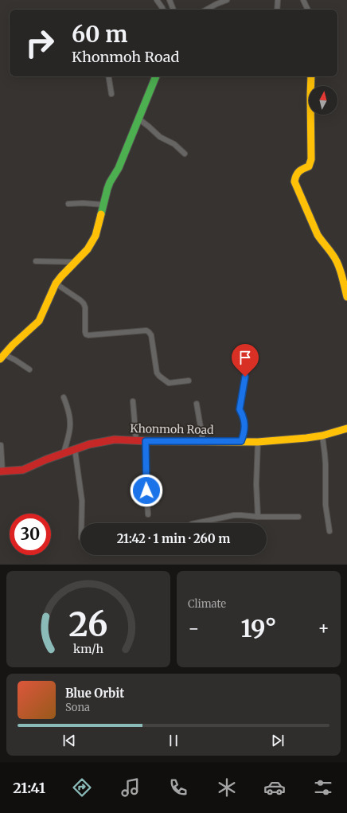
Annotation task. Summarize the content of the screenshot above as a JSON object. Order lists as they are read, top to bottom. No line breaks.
{"streets":{"street":["Khonmoh Road"]},"north":"top","page":{"turn":["60 m","Khonmoh Road"],"limit":"30","trip":"21:42 · 1 min · 260 m","tile":"Climate","heat":["−","19°","+"],"song":["Blue Orbit","Sona"],"tabs":"21:41","gauge":["26","km/h"]}}
